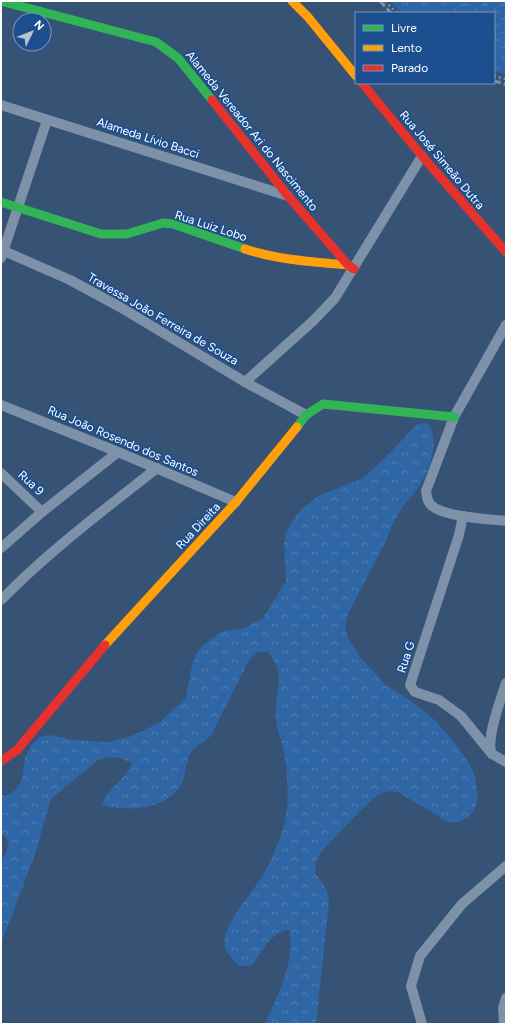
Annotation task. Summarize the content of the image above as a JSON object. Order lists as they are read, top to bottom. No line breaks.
{"streets":{"street":["Alameda Vereador Ari do Nascimento","Alameda Lívio Bacci","Rua José Simeão Dutra","Rua Luiz Lobo","Travessa João Ferreira de Souza","Rua João Rosendo dos Santos","Rua 9","Rua Direita","Rua G"]},"crossings":[["Alameda Vereador Ari do Nascimento","Alameda Lívio Bacci"],["Alameda Vereador Ari do Nascimento","Rua Luiz Lobo"],["Travessa João Ferreira de Souza","Rua Direita"],["Rua João Rosendo dos Santos","Rua Direita"]],"legend":["Livre","Lento","Parado"],"north":"top right"}
